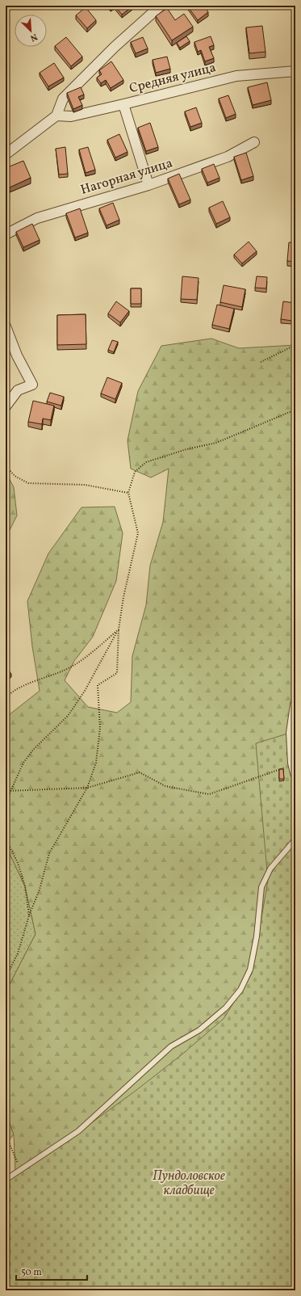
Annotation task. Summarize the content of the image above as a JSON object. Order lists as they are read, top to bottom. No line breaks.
{"streets":{"street":["Средняя улица","Нагорная улица"]},"parks":["Пундоловское кладбище"],"scale_bar":"50 m","north":"bottom right"}
